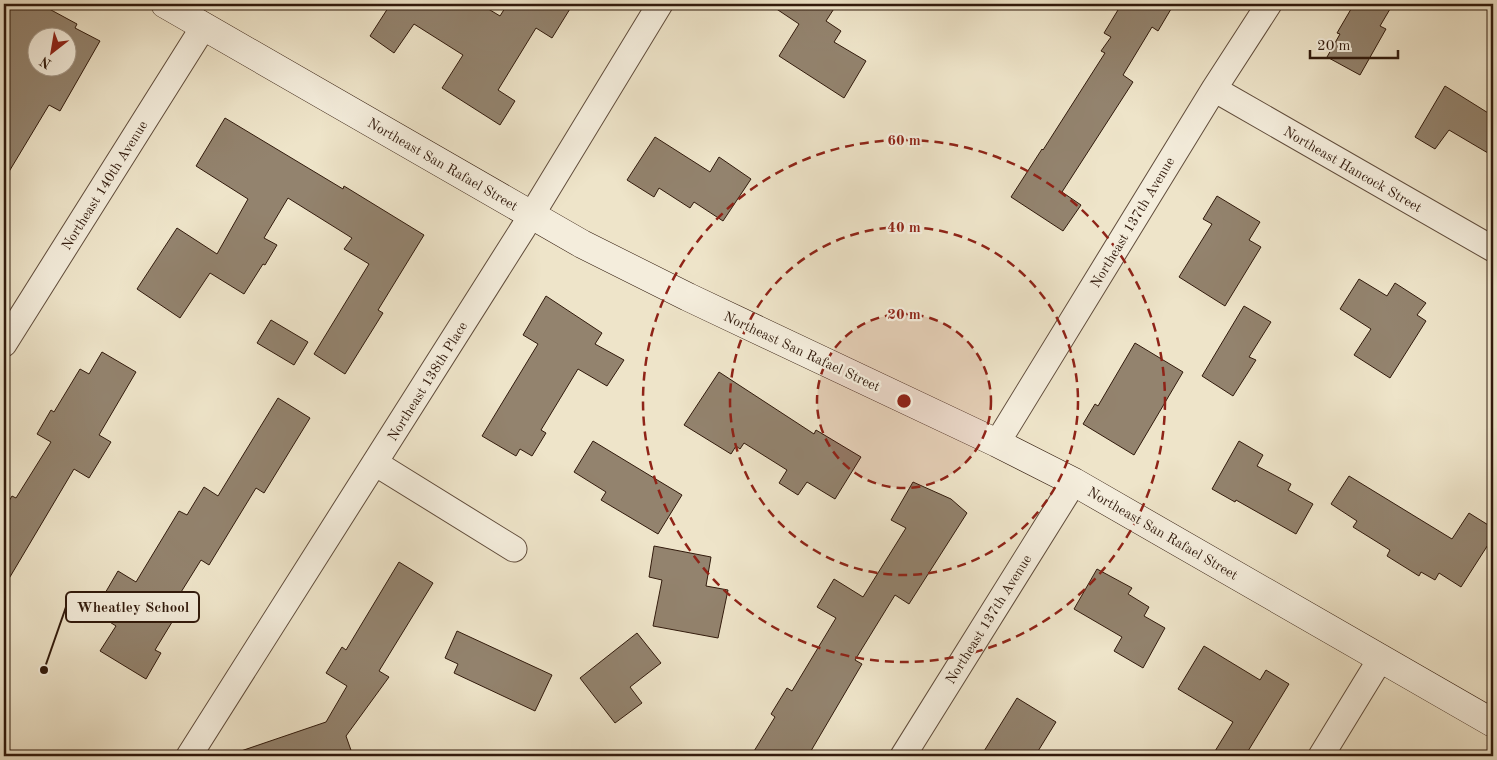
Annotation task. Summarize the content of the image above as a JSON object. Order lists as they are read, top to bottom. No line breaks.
{"streets":{"street":["Northeast San Rafael Street","Northeast Hancock Street","Northeast 140th Avenue","Northeast 137th Avenue","Northeast 138th Place"]},"crossings":[["Northeast San Rafael Street","Northeast 140th Avenue"],["Northeast San Rafael Street","Northeast 137th Avenue"],["Northeast San Rafael Street","Northeast 138th Place"],["Northeast Hancock Street","Northeast 137th Avenue"]],"places":["Wheatley School"],"scale_bar":"20 m","north":"bottom left","rings":["60 m","40 m","20 m"]}
